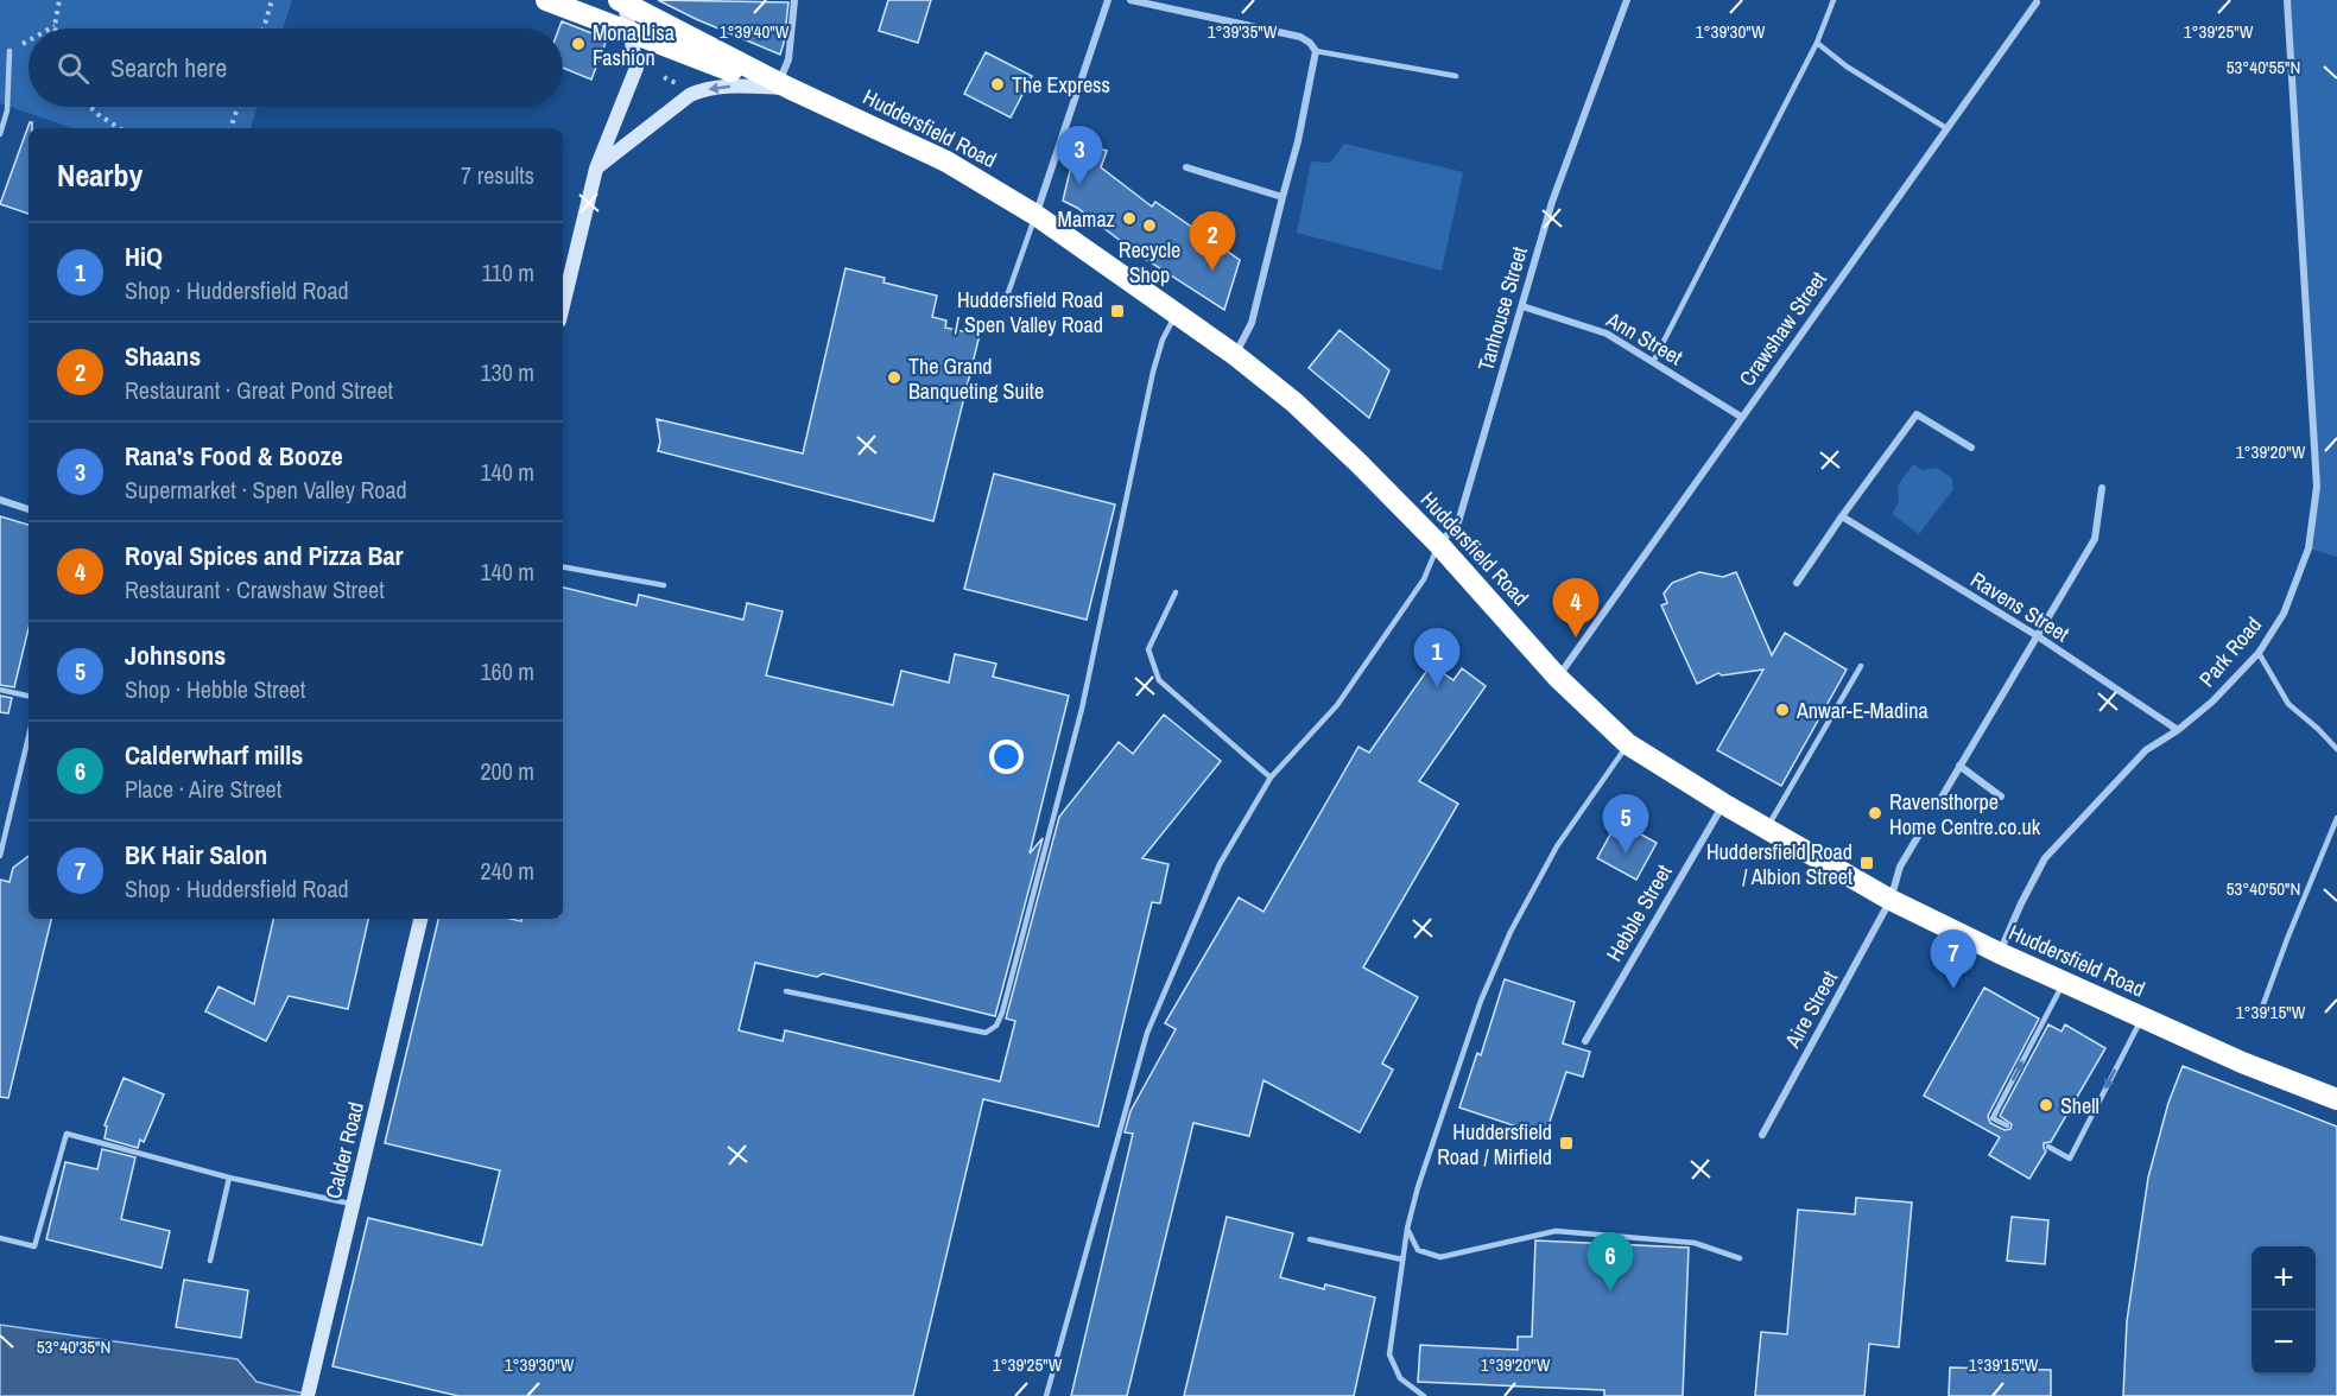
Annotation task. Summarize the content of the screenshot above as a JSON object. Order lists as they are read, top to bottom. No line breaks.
{"streets":{"highway":["Huddersfield Road"],"street":["Tanhouse Street","Crawshaw Street","Ann Street","Ravens Street","Park Road","Hebble Street","Aire Street","Calder Road"]},"crossings":[["Huddersfield Road","Tanhouse Street"],["Huddersfield Road","Crawshaw Street"],["Huddersfield Road","Park Road"],["Huddersfield Road","Hebble Street"],["Huddersfield Road","Aire Street"],["Tanhouse Street","Ann Street"],["Crawshaw Street","Ann Street"],["Ravens Street","Park Road"]],"places":{"other":["Mona Lisa Fashion","The Express","Mamaz","Recycle Shop","The Grand Banqueting Suite","Anwar-E-Madina","Ravensthorpe Home Centre.co.uk","Shell"],"transit":["Huddersfield Road / Spen Valley Road","Huddersfield Road / Albion Street","Huddersfield Road / Mirfield"]},"page":{"search":"Search here","pins":["3","2","4","1","5","7","6"],"heading":["Nearby","7 results"],"list":[{"mark":"1","name":"HiQ","note":"Shop · Huddersfield Road","value":"110 m"},{"mark":"2","name":"Shaans","note":"Restaurant · Great Pond Street","value":"130 m"},{"mark":"3","name":"Rana's Food & Booze","note":"Supermarket · Spen Valley Road","value":"140 m"},{"mark":"4","name":"Royal Spices and Pizza Bar","note":"Restaurant · Crawshaw Street","value":"140 m"},{"mark":"5","name":"Johnsons","note":"Shop · Hebble Street","value":"160 m"},{"mark":"6","name":"Calderwharf mills","note":"Place · Aire Street","value":"200 m"},{"mark":"7","name":"BK Hair Salon","note":"Shop · Huddersfield Road","value":"240 m"}],"map_buttons":["+","−"]},"coordinates":["1°39'40\"W","1°39'30\"W","1°39'35\"W","1°39'25\"W","53°40'55\"N","1°39'20\"W","53°40'50\"N","1°39'15\"W","53°40'35\"N"]}
